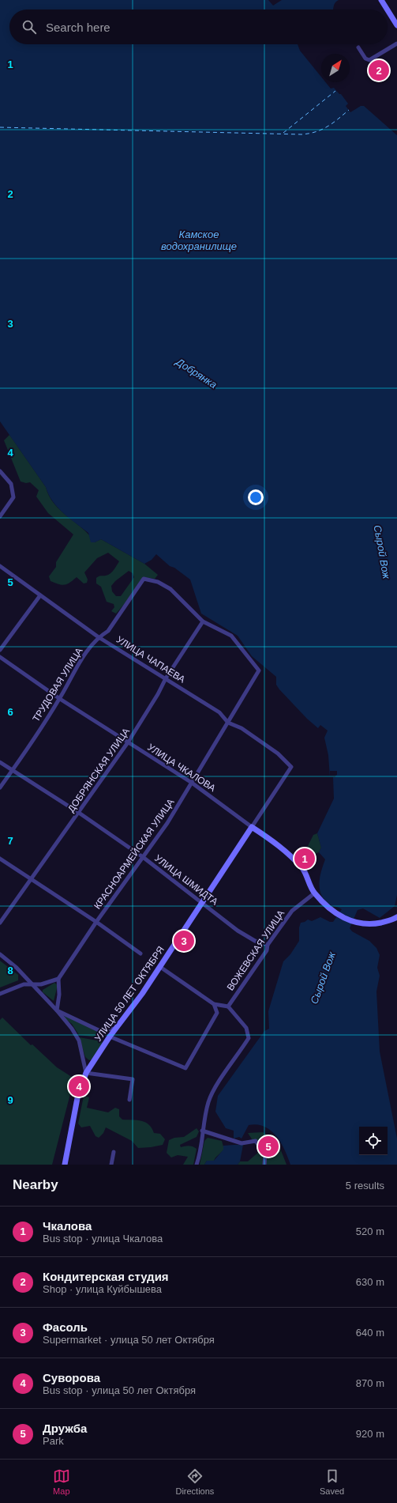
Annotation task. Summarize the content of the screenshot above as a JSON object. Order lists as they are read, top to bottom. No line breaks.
{"streets":{"main road":["УЛИЦА ЧКАЛОВА","УЛИЦА 50 ЛЕТ ОКТЯБРЯ"],"street":["УЛИЦА ЧАПАЕВА","ТРУДОВАЯ УЛИЦА","ДОБРЯНСКАЯ УЛИЦА","КРАСНОАРМЕЙСКАЯ УЛИЦА","УЛИЦА ШМИДТА","ВОЖЕВСКАЯ УЛИЦА"]},"crossings":[["УЛИЦА ЧАПАЕВА","ТРУДОВАЯ УЛИЦА"],["УЛИЦА ЧАПАЕВА","ДОБРЯНСКАЯ УЛИЦА"],["УЛИЦА ЧАПАЕВА","КРАСНОАРМЕЙСКАЯ УЛИЦА"],["УЛИЦА ЧАПАЕВА","УЛИЦА 50 ЛЕТ ОКТЯБРЯ"],["ТРУДОВАЯ УЛИЦА","УЛИЦА ЧКАЛОВА"],["ТРУДОВАЯ УЛИЦА","ДОБРЯНСКАЯ УЛИЦА"],["ТРУДОВАЯ УЛИЦА","КРАСНОАРМЕЙСКАЯ УЛИЦА"],["ТРУДОВАЯ УЛИЦА","УЛИЦА ШМИДТА"],["УЛИЦА ЧКАЛОВА","ДОБРЯНСКАЯ УЛИЦА"],["УЛИЦА ЧКАЛОВА","КРАСНОАРМЕЙСКАЯ УЛИЦА"],["УЛИЦА ЧКАЛОВА","ВОЖЕВСКАЯ УЛИЦА"],["УЛИЦА ЧКАЛОВА","УЛИЦА 50 ЛЕТ ОКТЯБРЯ"],["ДОБРЯНСКАЯ УЛИЦА","КРАСНОАРМЕЙСКАЯ УЛИЦА"],["ДОБРЯНСКАЯ УЛИЦА","УЛИЦА ШМИДТА"],["КРАСНОАРМЕЙСКАЯ УЛИЦА","УЛИЦА ШМИДТА"],["УЛИЦА ШМИДТА","ВОЖЕВСКАЯ УЛИЦА"],["УЛИЦА ШМИДТА","УЛИЦА 50 ЛЕТ ОКТЯБРЯ"]],"water":["Камское водохранилище","Добрянка","Сырой Вож"],"north":"top right","page":{"search":"Search here","pins":["2","1","3","4","5"],"heading":["Nearby","5 results"],"list":[{"mark":"1","name":"Чкалова","note":"Bus stop · улица Чкалова","value":"520 m"},{"mark":"2","name":"Кондитерская студия","note":"Shop · улица Куйбышева","value":"630 m"},{"mark":"3","name":"Фасоль","note":"Supermarket · улица 50 лет Октября","value":"640 m"},{"mark":"4","name":"Суворова","note":"Bus stop · улица 50 лет Октября","value":"870 m"},{"mark":"5","name":"Дружба","note":"Park","value":"920 m"}],"nav":["Map","Directions","Saved"]},"grid":{"rows":["1","2","3","4","5","6","7","8","9"]}}
